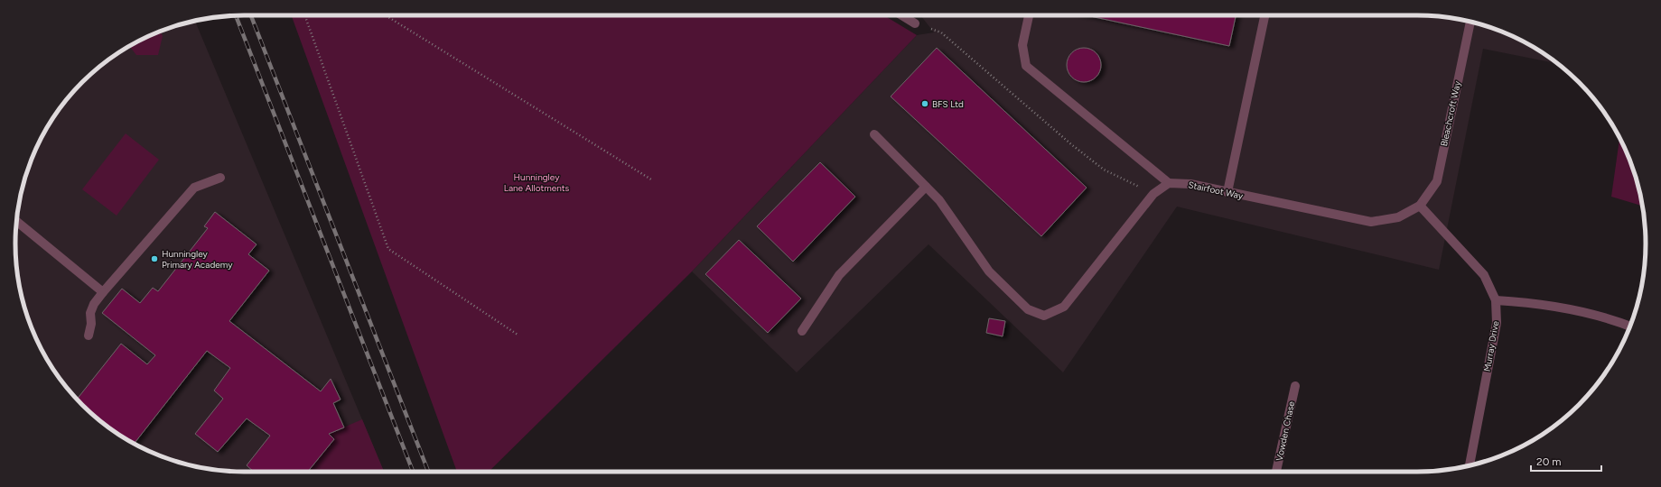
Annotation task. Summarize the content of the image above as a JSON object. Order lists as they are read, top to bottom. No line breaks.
{"streets":{"street":["Bleachcroft Way","Stairfoot Way","Murray Drive","Vowden Chase"]},"crossings":[["Bleachcroft Way","Stairfoot Way"],["Bleachcroft Way","Murray Drive"],["Stairfoot Way","Murray Drive"]],"parks":["Hunningley Lane Allotments"],"places":["BFS Ltd","Hunningley Primary Academy"],"scale_bar":"20 m"}
